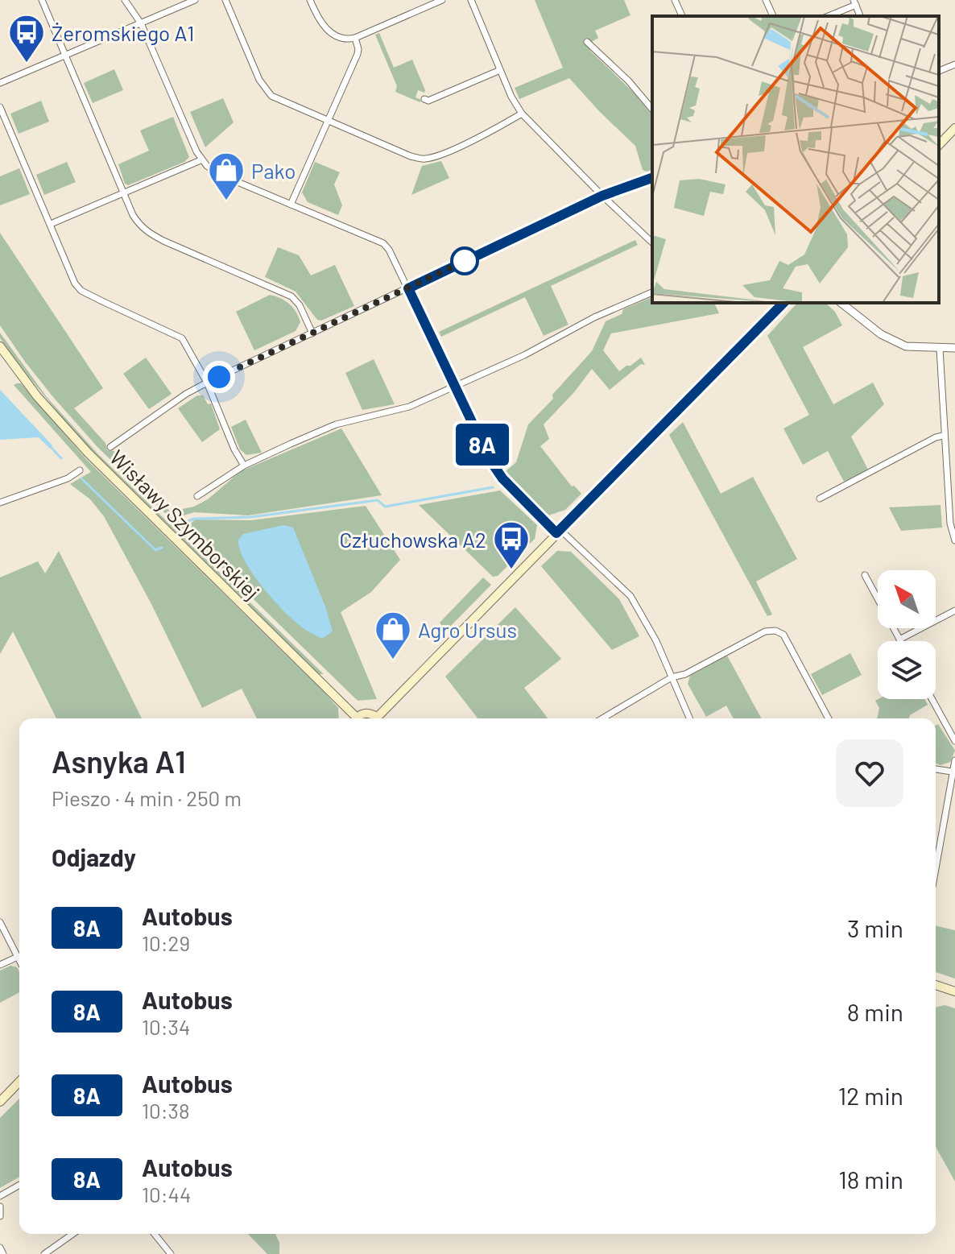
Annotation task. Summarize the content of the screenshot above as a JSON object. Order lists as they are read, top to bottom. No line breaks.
{"streets":{"main road":["Wisławy Szymborskiej"]},"places":{"bus stop":["Żeromskiego A1","Człuchowska A2"],"shop":["Pako","Agro Ursus"]},"lines":["bus line 8A"],"north":"top left","page":{"on_map":"8A","heading":[["Asnyka A1","Pieszo · 4 min · 250 m"],"Odjazdy"],"list":[{"mark":"8A","name":"Autobus","note":"10:29","value":"3 min"},{"mark":"8A","name":"Autobus","note":"10:34","value":"8 min"},{"mark":"8A","name":"Autobus","note":"10:38","value":"12 min"},{"mark":"8A","name":"Autobus","note":"10:44","value":"18 min"}]}}
